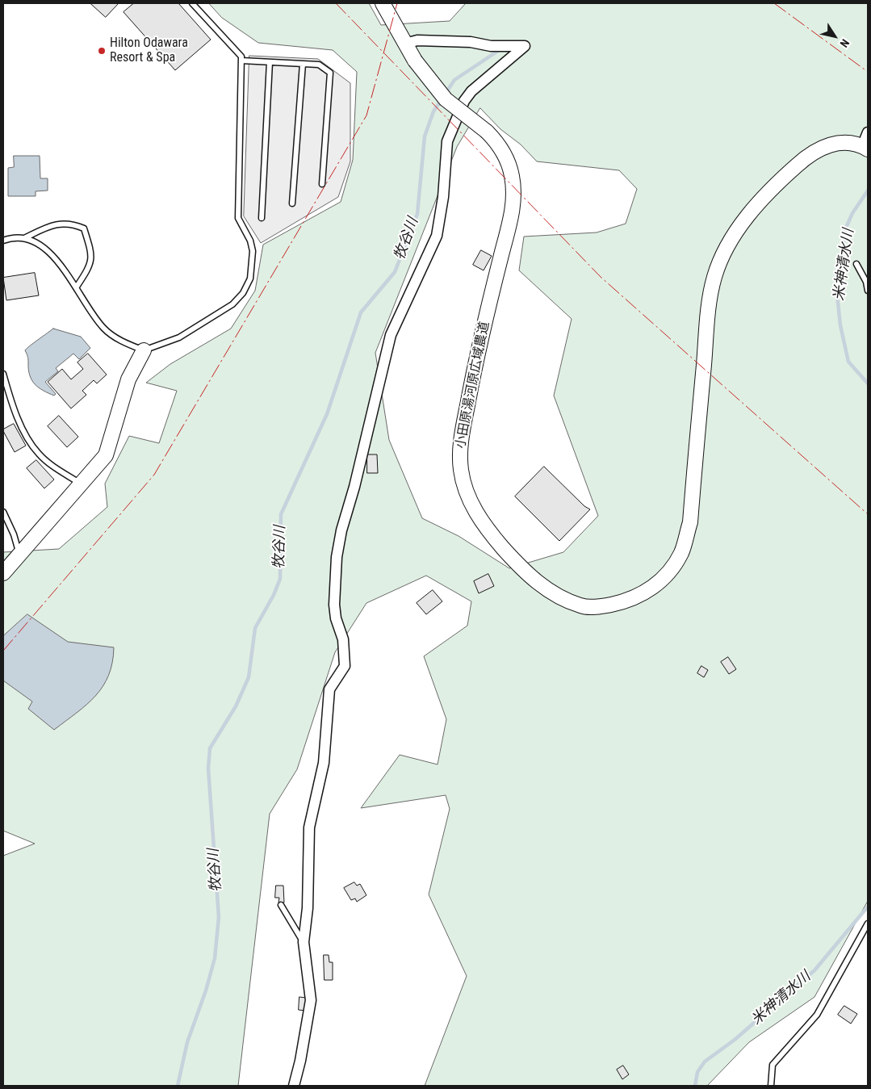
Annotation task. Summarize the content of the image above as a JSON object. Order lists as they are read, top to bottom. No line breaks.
{"streets":{"street":["小田原湯河原広域農道"]},"water":["牧谷川","米神清水川"],"places":["Hilton Odawara Resort & Spa"],"north":"bottom right"}
